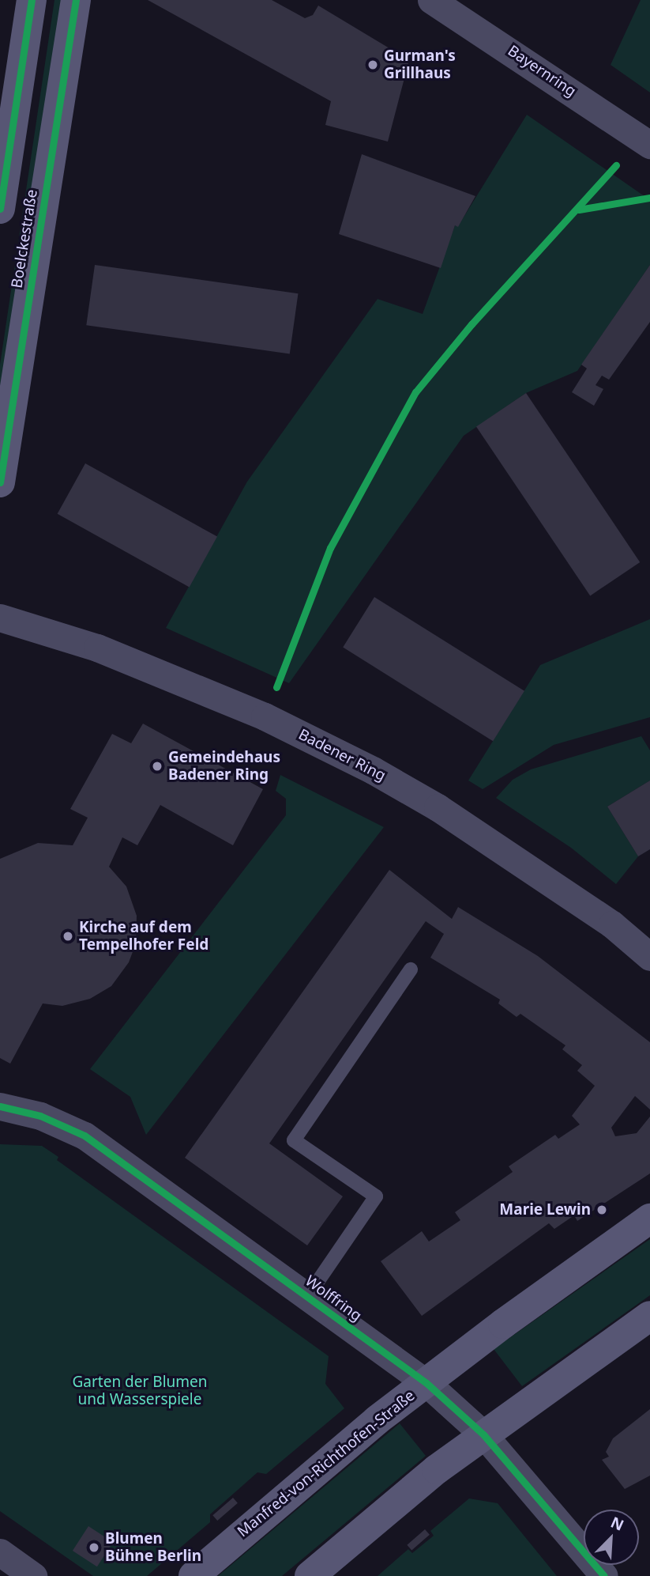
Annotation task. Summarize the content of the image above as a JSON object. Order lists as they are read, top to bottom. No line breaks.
{"streets":{"street":["Bayernring","Boelckestraße","Badener Ring","Wolffring","Manfred-von-Richthofen-Straße"]},"crossings":[["Wolffring","Manfred-von-Richthofen-Straße"]],"parks":["Garten der Blumen und Wasserspiele"],"places":["Gurman's Grillhaus","Gemeindehaus Badener Ring","Kirche auf dem Tempelhofer Feld","Marie Lewin","Blumen Bühne Berlin"],"north":"top right"}
